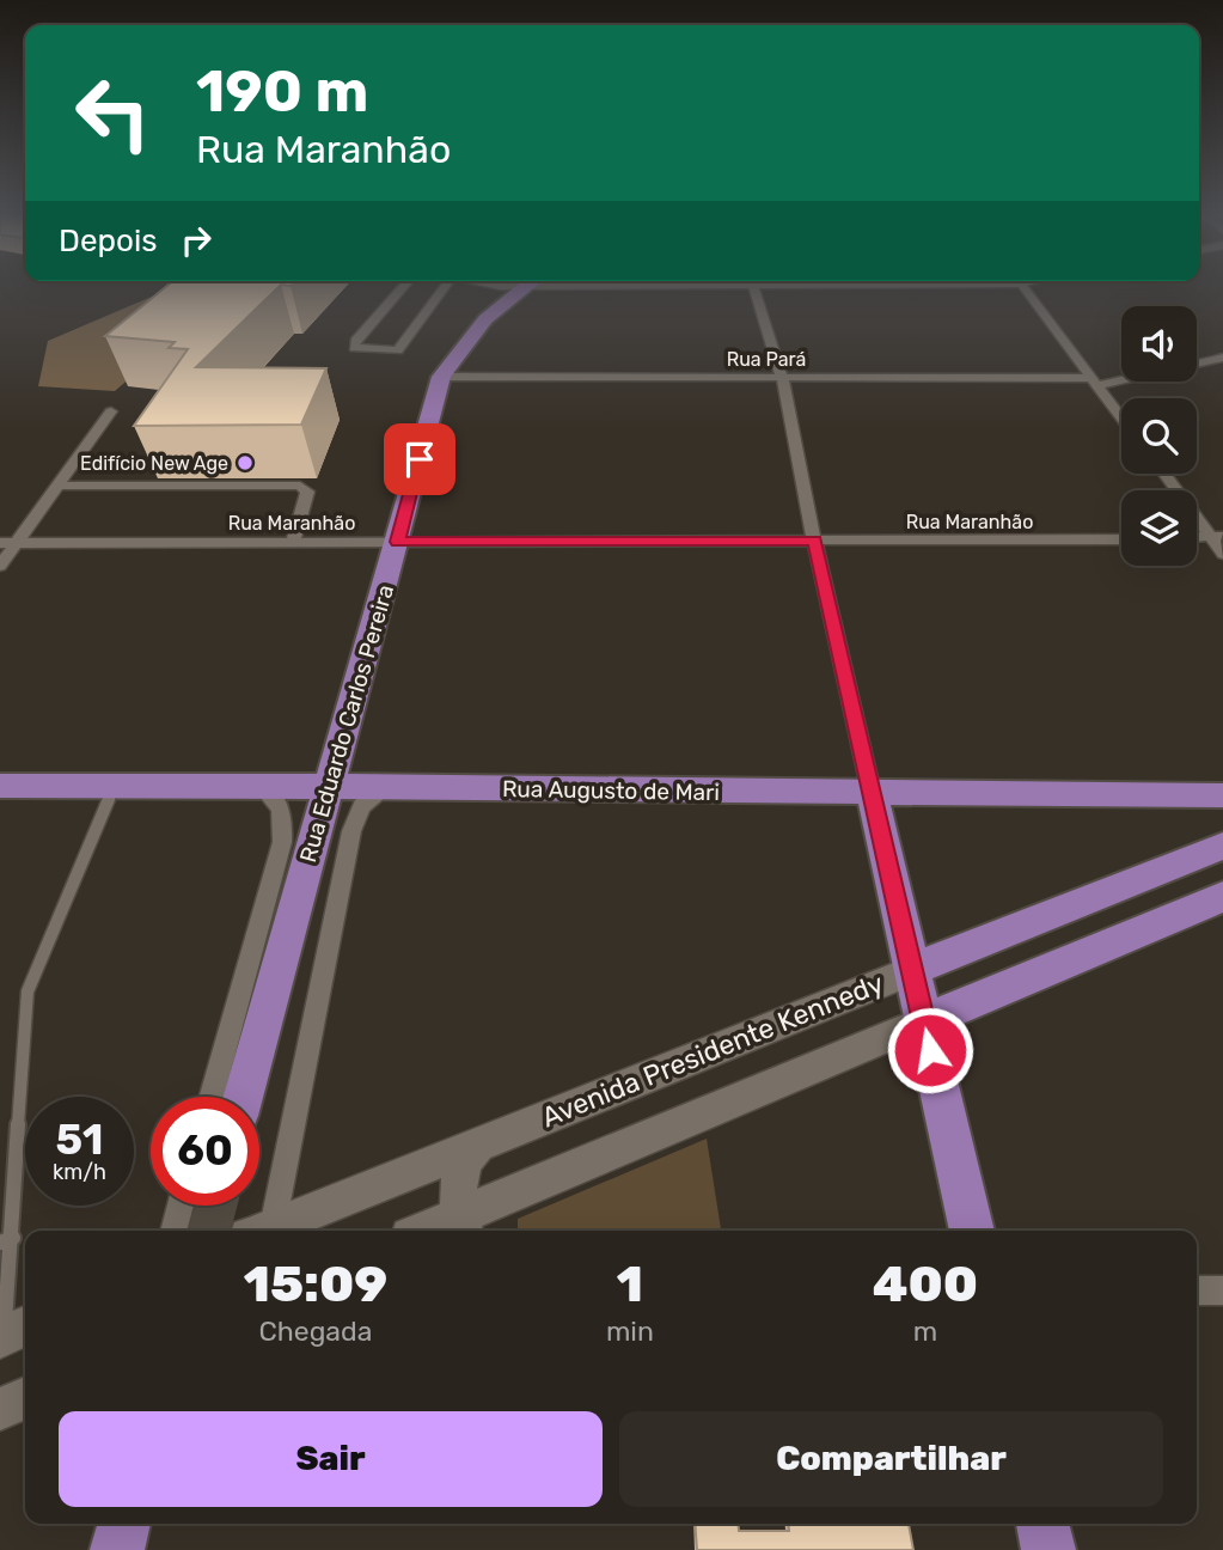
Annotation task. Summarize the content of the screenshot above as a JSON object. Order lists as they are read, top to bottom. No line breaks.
{"streets":{"main road":["Rua Eduardo Carlos Pereira","Rua Augusto de Mari","Avenida Presidente Kennedy"],"street":["Rua Pará","Rua Maranhão"]},"crossings":[["Rua Pará","Rua Eduardo Carlos Pereira"],["Rua Maranhão","Rua Eduardo Carlos Pereira"],["Rua Eduardo Carlos Pereira","Rua Augusto de Mari"]],"places":["Edifício New Age"],"page":{"turn":["190 m","Rua Maranhão"],"then":"Depois","speed":"51 km/h","limit":"60","eta":["15:09","Chegada","1","min","400","m"],"buttons":["Sair","Compartilhar"]}}
